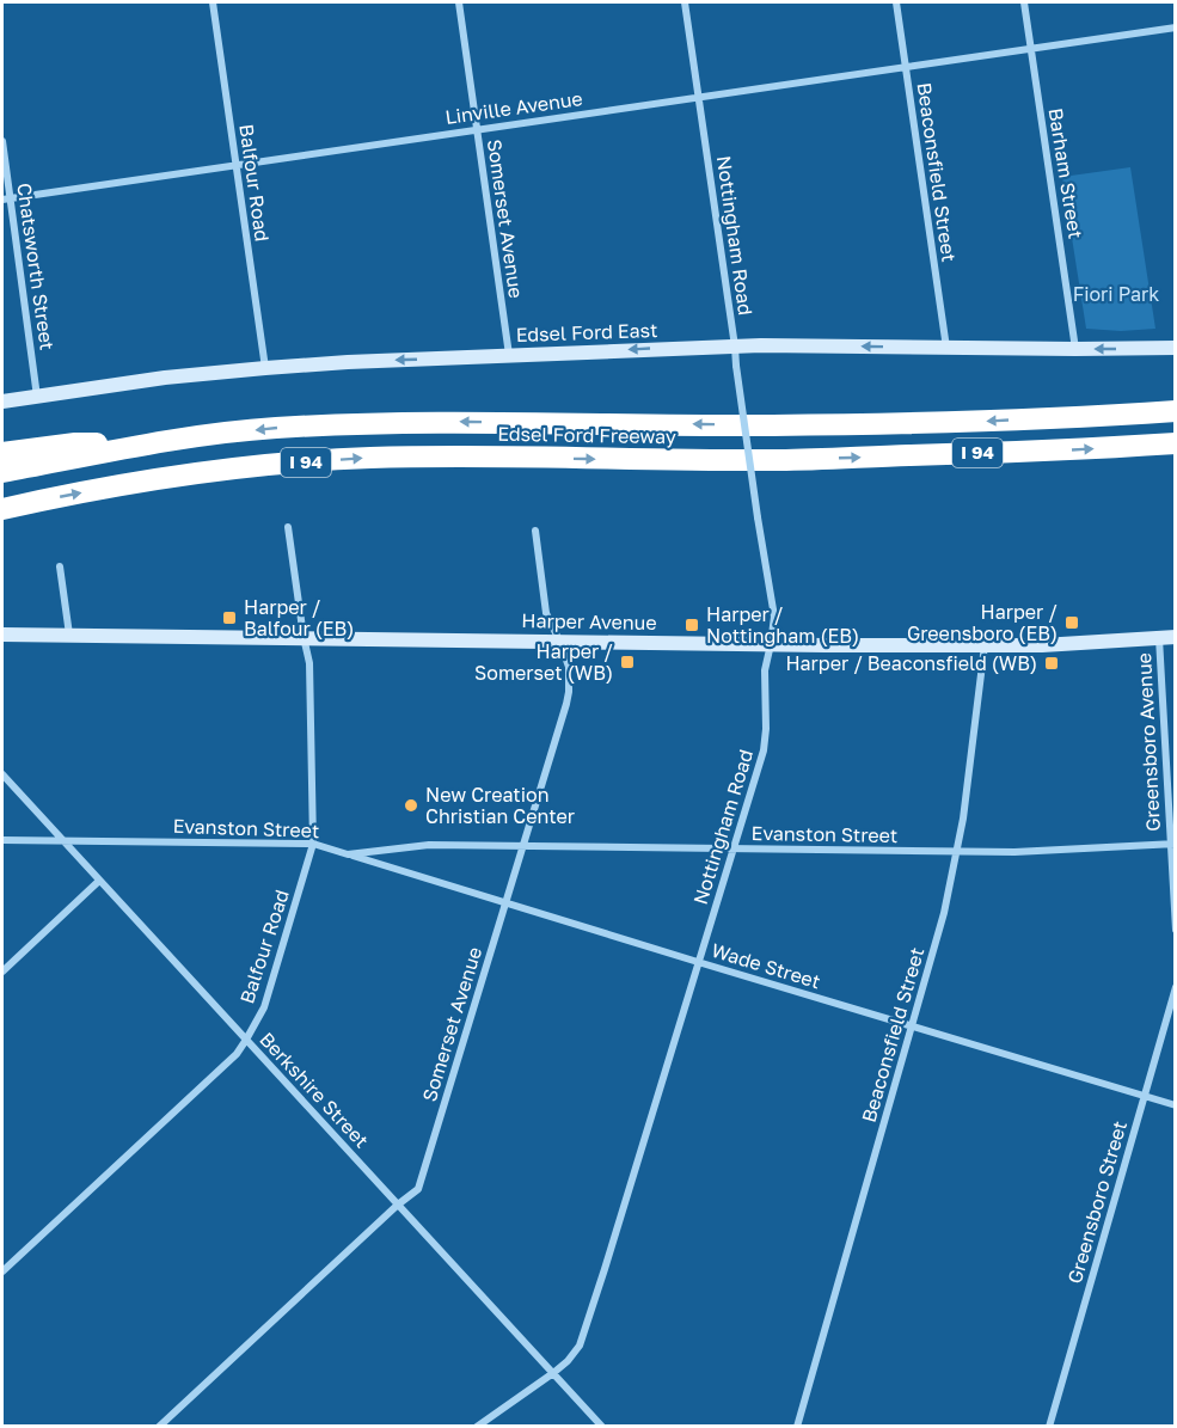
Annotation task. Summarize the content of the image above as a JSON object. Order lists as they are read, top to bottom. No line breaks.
{"streets":{"highway":["Edsel Ford Freeway","I 94"],"street":["Linville Avenue","Beaconsfield Street","Barham Street","Balfour Road","Somerset Avenue","Nottingham Road","Chatsworth Street","Edsel Ford East","Harper Avenue","Greensboro Avenue","Evanston Street","Wade Street","Berkshire Street","Greensboro Street"]},"crossings":[["Linville Avenue","Beaconsfield Street"],["Linville Avenue","Barham Street"],["Linville Avenue","Balfour Road"],["Linville Avenue","Somerset Avenue"],["Linville Avenue","Nottingham Road"],["Linville Avenue","Chatsworth Street"],["Beaconsfield Street","Edsel Ford East"],["Beaconsfield Street","Harper Avenue"],["Beaconsfield Street","Evanston Street"],["Beaconsfield Street","Wade Street"],["Barham Street","Edsel Ford East"],["Balfour Road","Edsel Ford East"],["Balfour Road","Harper Avenue"],["Balfour Road","Evanston Street"],["Balfour Road","Berkshire Street"],["Somerset Avenue","Edsel Ford East"],["Somerset Avenue","Harper Avenue"],["Somerset Avenue","Evanston Street"],["Somerset Avenue","Wade Street"],["Somerset Avenue","Berkshire Street"],["Nottingham Road","Edsel Ford East"],["Nottingham Road","Harper Avenue"],["Nottingham Road","Evanston Street"],["Nottingham Road","Wade Street"],["Nottingham Road","Berkshire Street"],["Chatsworth Street","Edsel Ford East"],["Harper Avenue","Greensboro Avenue"],["Greensboro Avenue","Evanston Street"],["Evanston Street","Wade Street"],["Evanston Street","Berkshire Street"],["Wade Street","Greensboro Street"]],"one_way":["Edsel Ford East"],"parks":["Fiori Park"],"places":{"transit":["Harper / Balfour (EB)","Harper / Greensboro (EB)","Harper / Nottingham (EB)","Harper / Somerset (WB)","Harper / Beaconsfield (WB)"],"other":["New Creation Christian Center"]}}
